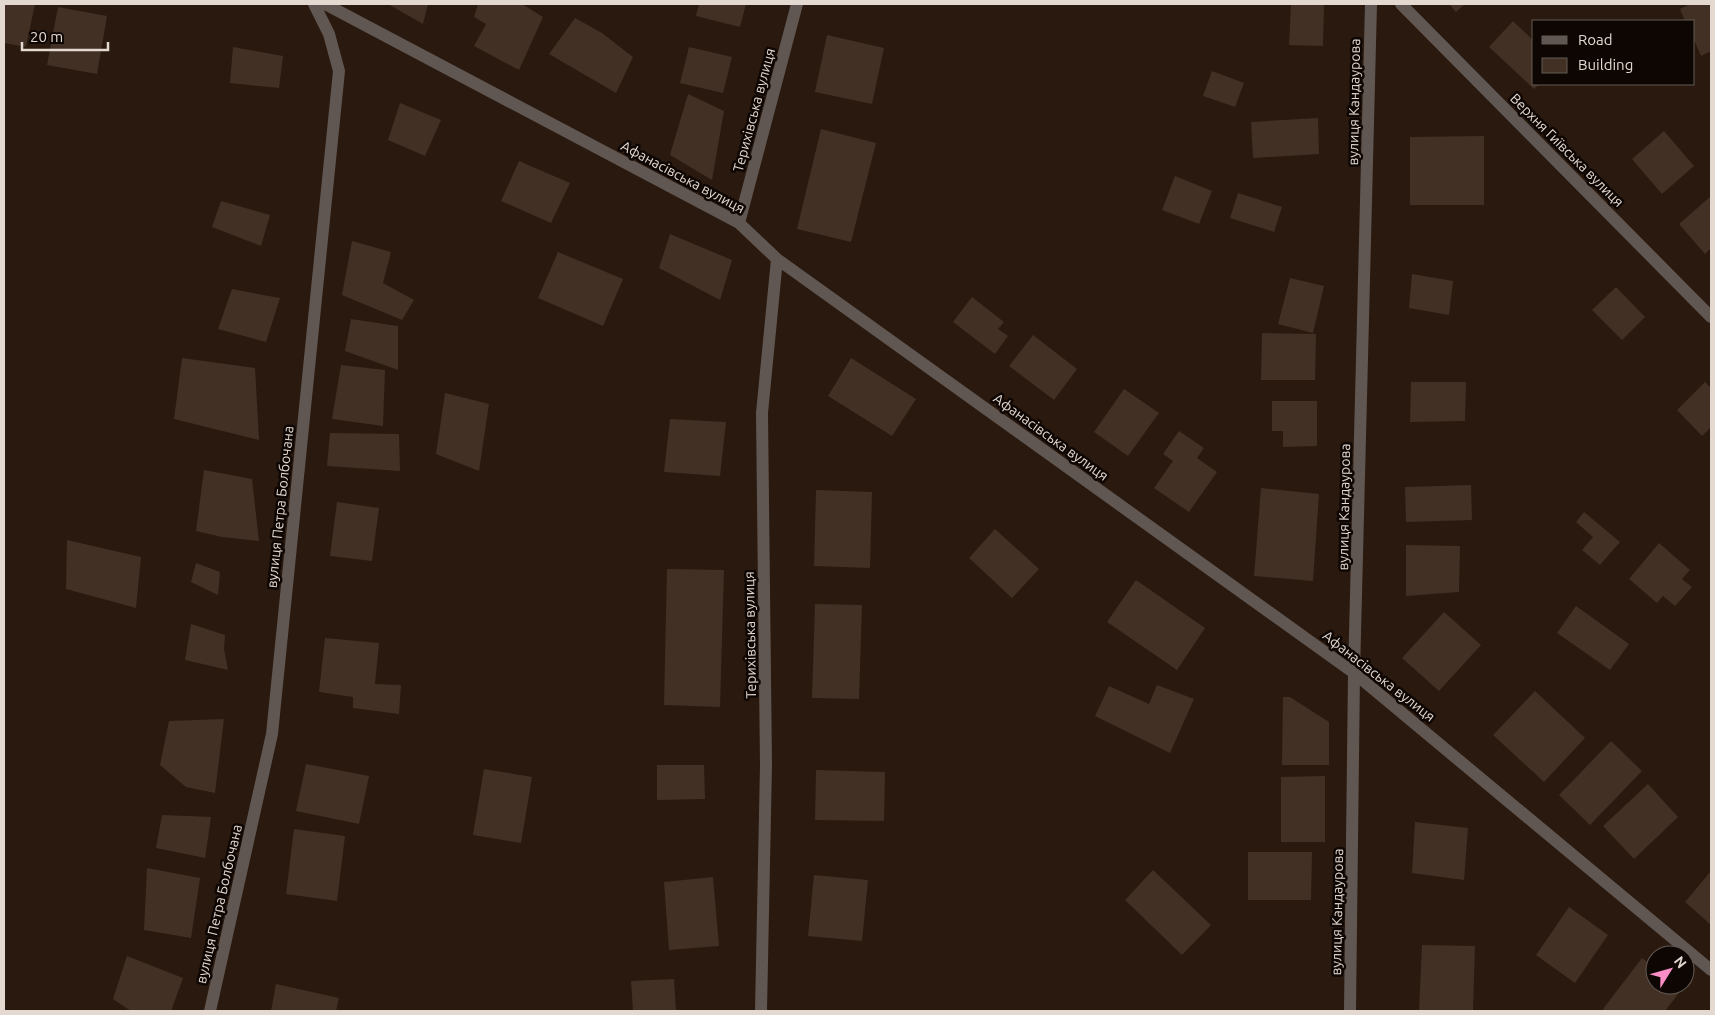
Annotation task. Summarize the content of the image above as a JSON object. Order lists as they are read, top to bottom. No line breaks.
{"streets":{"street":["вулиця Кандаурова","Терихівська вулиця","Верхня Гиївська вулиця","Афанасівська вулиця","вулиця Петра Болбочана"]},"crossings":[["вулиця Кандаурова","Афанасівська вулиця"],["Терихівська вулиця","Афанасівська вулиця"]],"legend":["Road","Building"],"scale_bar":"20 m","north":"top right"}
